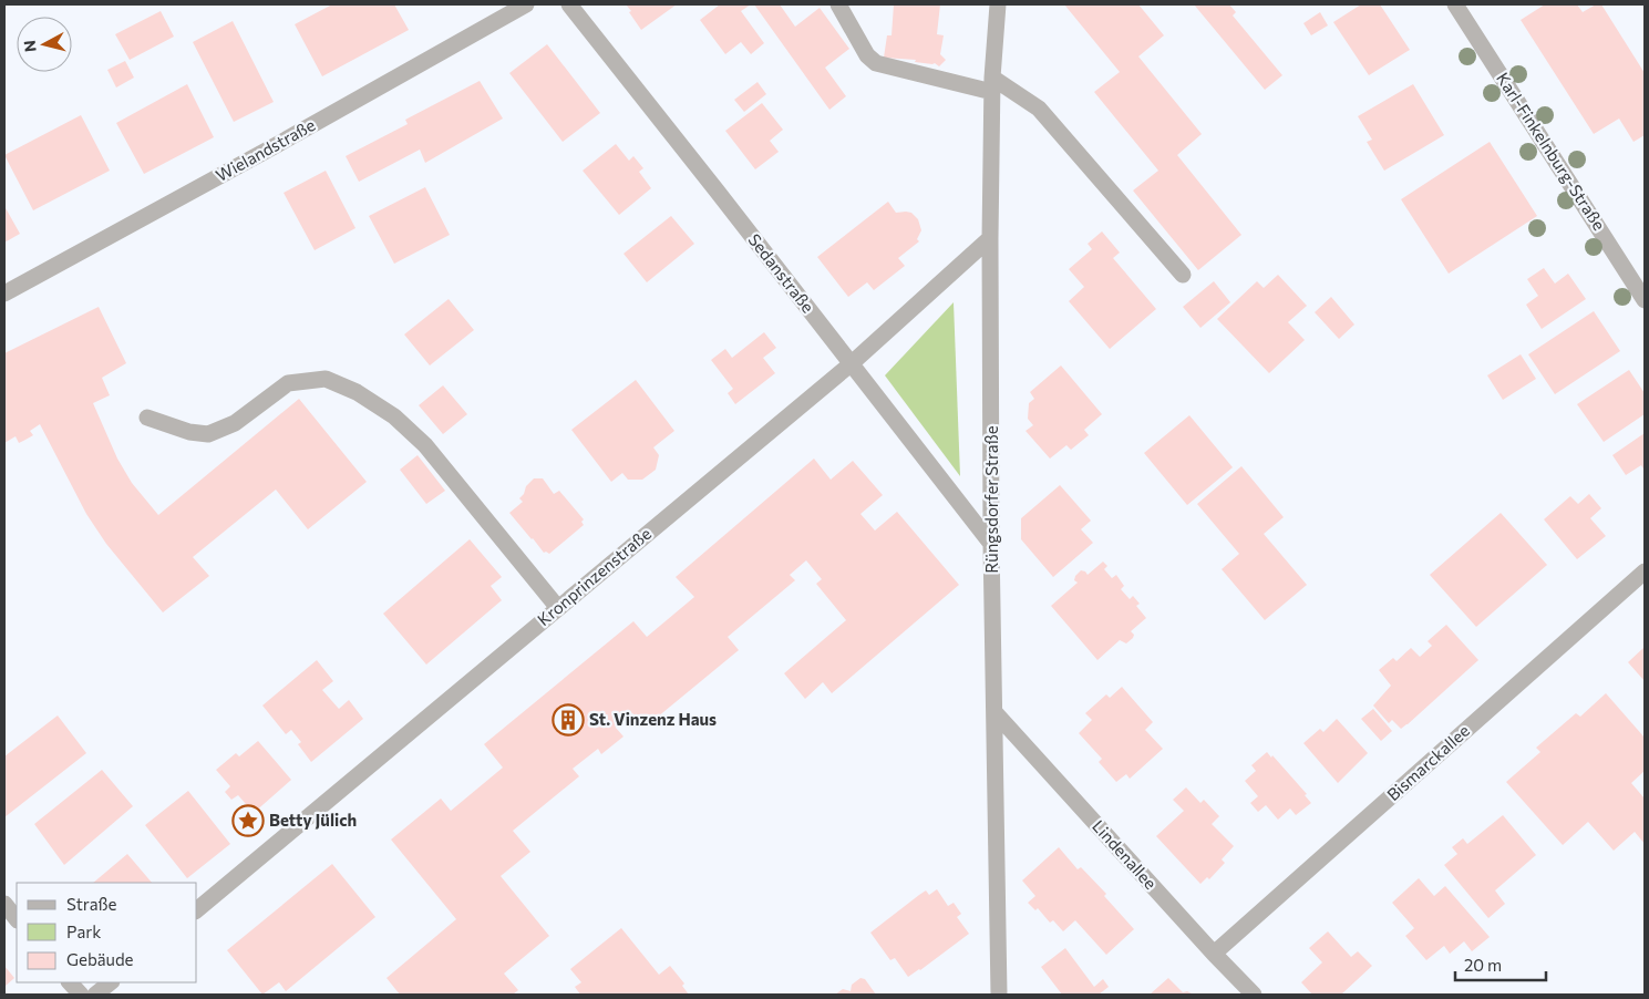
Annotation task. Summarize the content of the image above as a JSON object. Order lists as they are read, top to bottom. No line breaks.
{"streets":{"street":["Wielandstraße","Karl-Finkelnburg-Straße","Sedanstraße","Rüngsdorfer Straße","Kronprinzenstraße","Bismarckallee","Lindenallee"]},"crossings":[["Sedanstraße","Rüngsdorfer Straße"],["Sedanstraße","Kronprinzenstraße"],["Rüngsdorfer Straße","Kronprinzenstraße"],["Rüngsdorfer Straße","Lindenallee"],["Bismarckallee","Lindenallee"]],"places":{"building":["St. Vinzenz Haus"],"place":["Betty Jülich"]},"legend":["Straße","Park","Gebäude"],"scale_bar":"20 m","north":"left"}
